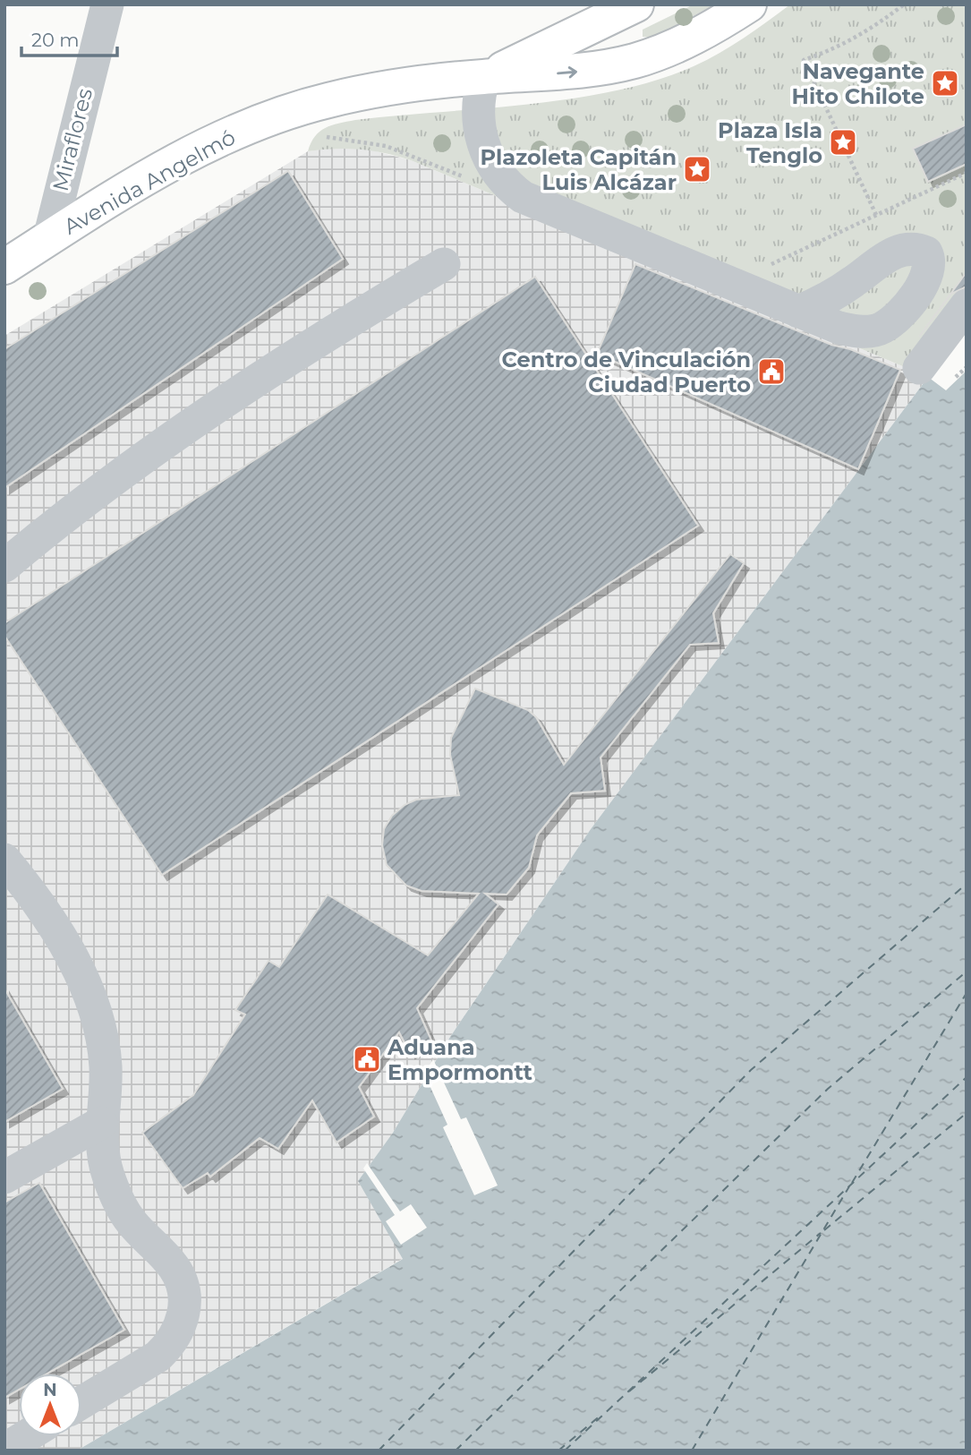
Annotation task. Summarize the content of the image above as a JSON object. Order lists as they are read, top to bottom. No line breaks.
{"streets":{"main road":["Avenida Angelmó"],"street":["Miraflores"]},"crossings":[["Miraflores","Avenida Angelmó"]],"places":{"place":["Navegante Hito Chilote","Plaza Isla Tenglo","Plazoleta Capitán Luis Alcázar"],"public building":["Centro de Vinculación Ciudad Puerto","Aduana Empormontt"]},"scale_bar":"20 m","north":"top"}
